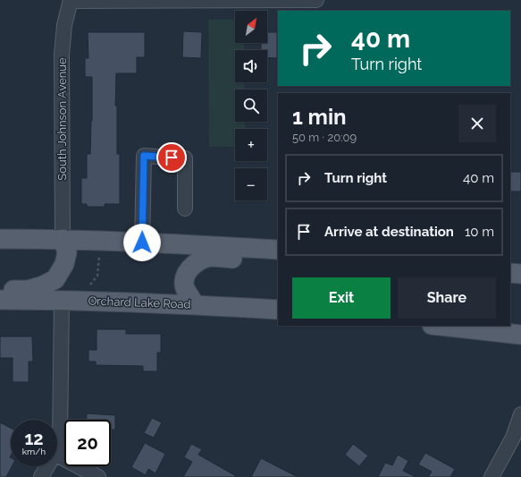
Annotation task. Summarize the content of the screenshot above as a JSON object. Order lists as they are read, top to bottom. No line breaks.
{"streets":{"main road":["Orchard Lake Road"],"street":["South Johnson Avenue"]},"north":"top right","page":{"map_buttons":["+","−"],"turn":["40 m","Turn right"],"heading":["1 min","50 m · 20:09"],"list":[{"name":"Turn right","value":"40 m"},{"name":"Arrive at destination","value":"10 m"}],"buttons":["Exit","Share"],"speed":"12 km/h","limit":"20"}}
